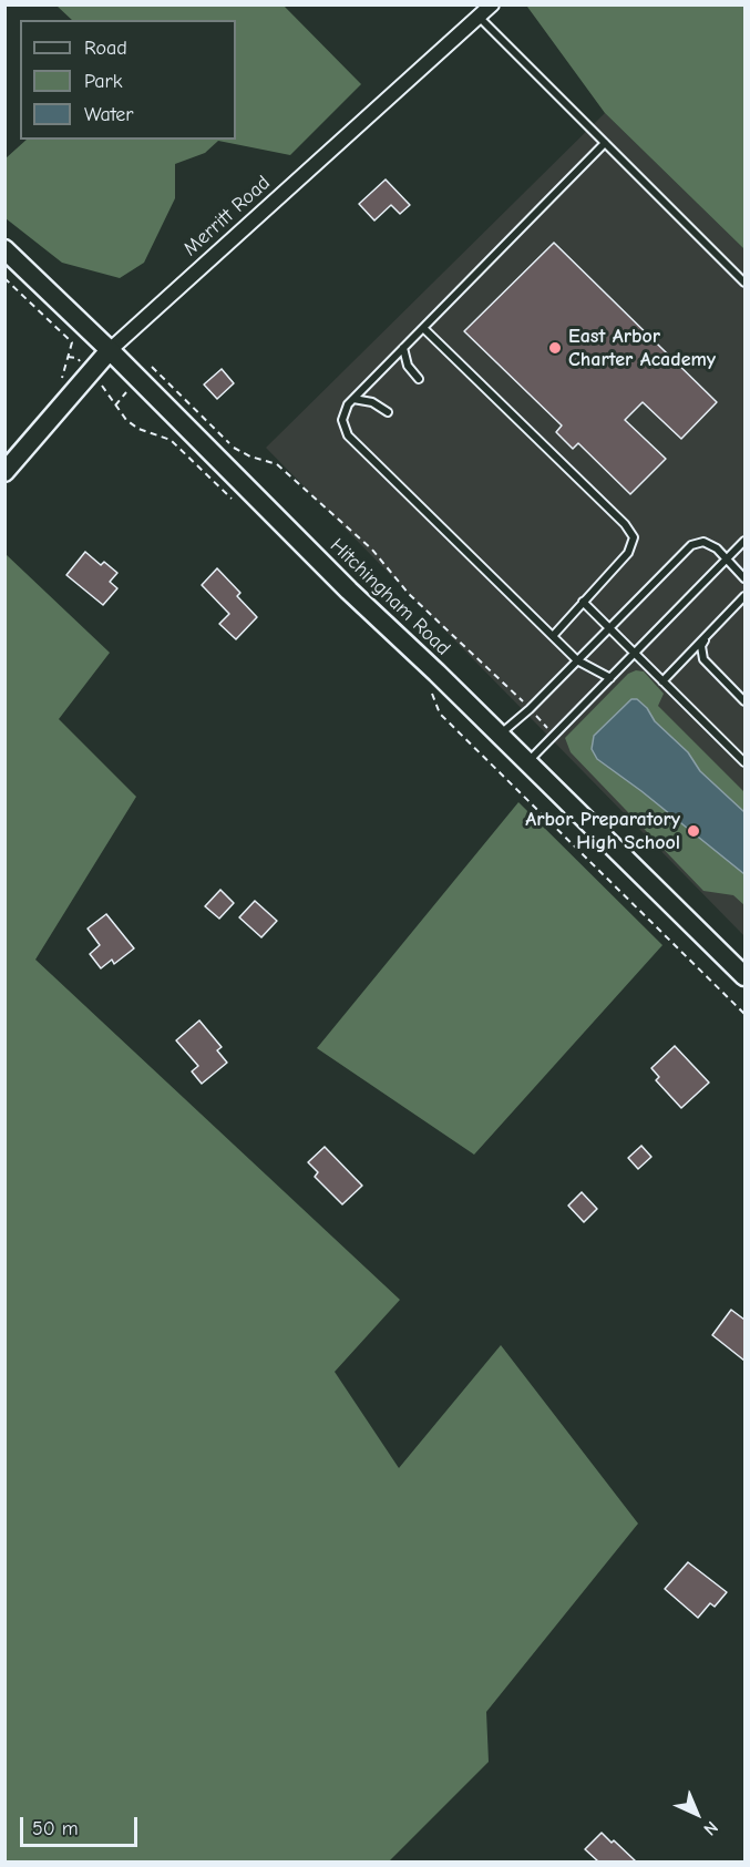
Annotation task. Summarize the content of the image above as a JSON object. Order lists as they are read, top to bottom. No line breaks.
{"streets":{"street":["Merritt Road","Hitchingham Road"]},"crossings":[["Merritt Road","Hitchingham Road"]],"places":["East Arbor Charter Academy","Arbor Preparatory High School"],"legend":["Road","Park","Water"],"scale_bar":"50 m","north":"bottom right"}
